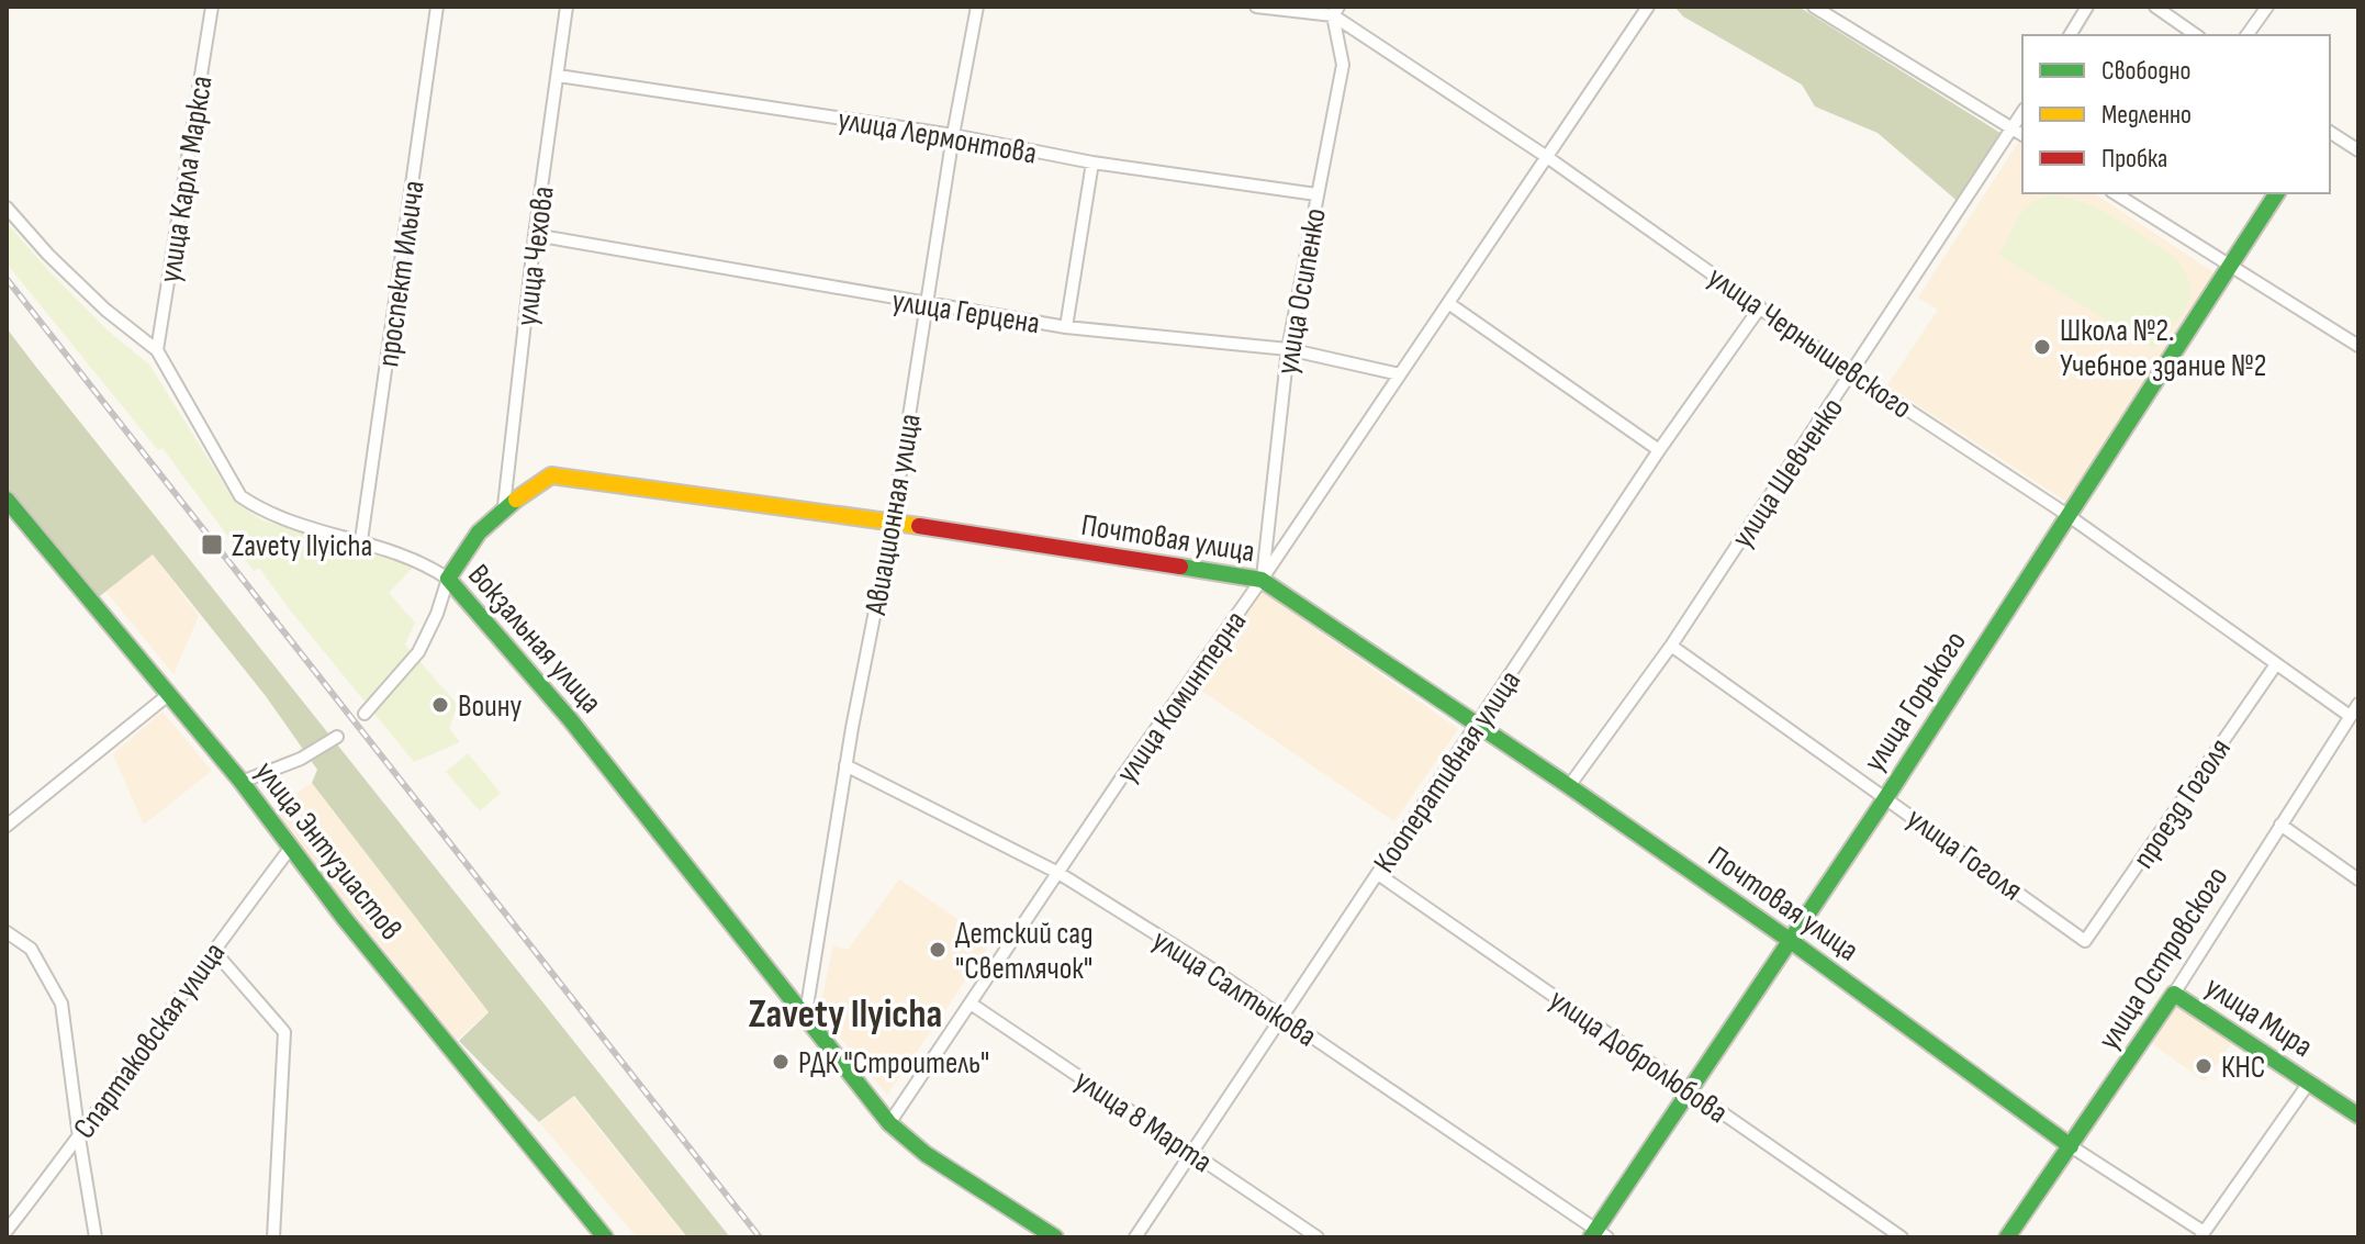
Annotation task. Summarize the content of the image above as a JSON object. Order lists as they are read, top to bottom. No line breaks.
{"streets":{"street":["улица Лермонтова","улица Карла Маркса","улица Чехова","проспект Ильича","улица Осипенко","улица Герцена","улица Чернышевского","улица Шевченко","Авиационная улица","Почтовая улица","Вокзальная улица","улица Коминтерна","улица Горького","Кооперативная улица","проезд Гоголя","улица Энтузиастов","улица Гоголя","улица Островского","улица Салтыкова","улица Мира","Спартаковская улица","улица Добролюбова","улица 8 Марта"]},"crossings":[["улица Лермонтова","улица Чехова"],["улица Лермонтова","улица Осипенко"],["улица Лермонтова","Авиационная улица"],["улица Карла Маркса","Вокзальная улица"],["улица Чехова","улица Герцена"],["улица Чехова","Почтовая улица"],["проспект Ильича","Вокзальная улица"],["улица Осипенко","улица Герцена"],["улица Осипенко","улица Чернышевского"],["улица Осипенко","Почтовая улица"],["улица Осипенко","улица Коминтерна"],["улица Герцена","Авиационная улица"],["улица Герцена","улица Коминтерна"],["улица Чернышевского","улица Шевченко"],["улица Чернышевского","улица Коминтерна"],["улица Чернышевского","улица Горького"],["улица Чернышевского","Кооперативная улица"],["улица Чернышевского","проезд Гоголя"],["улица Чернышевского","улица Островского"],["улица Шевченко","Почтовая улица"],["улица Шевченко","улица Гоголя"],["Авиационная улица","Почтовая улица"],["Авиационная улица","Вокзальная улица"],["Авиационная улица","улица Салтыкова"],["Почтовая улица","Вокзальная улица"],["Почтовая улица","улица Коминтерна"],["Почтовая улица","улица Горького"],["Почтовая улица","Кооперативная улица"],["Почтовая улица","улица Островского"],["Вокзальная улица","улица Коминтерна"],["улица Коминтерна","улица Салтыкова"],["улица Коминтерна","улица 8 Марта"],["улица Горького","улица Гоголя"],["улица Горького","улица Салтыкова"],["улица Горького","улица Добролюбова"],["Кооперативная улица","улица Салтыкова"],["Кооперативная улица","улица Добролюбова"],["Кооперативная улица","улица 8 Марта"],["проезд Гоголя","улица Гоголя"],["улица Энтузиастов","Спартаковская улица"],["улица Островского","улица Мира"]],"districts":["Zavety Ilyicha"],"places":{"other":["Школа №2. Учебное здание №2","Воину","Детский сад \"Светлячок\"","РДК \"Строитель\"","КНС"],"transit":["Zavety Ilyicha"]},"legend":["Свободно","Медленно","Пробка"]}
